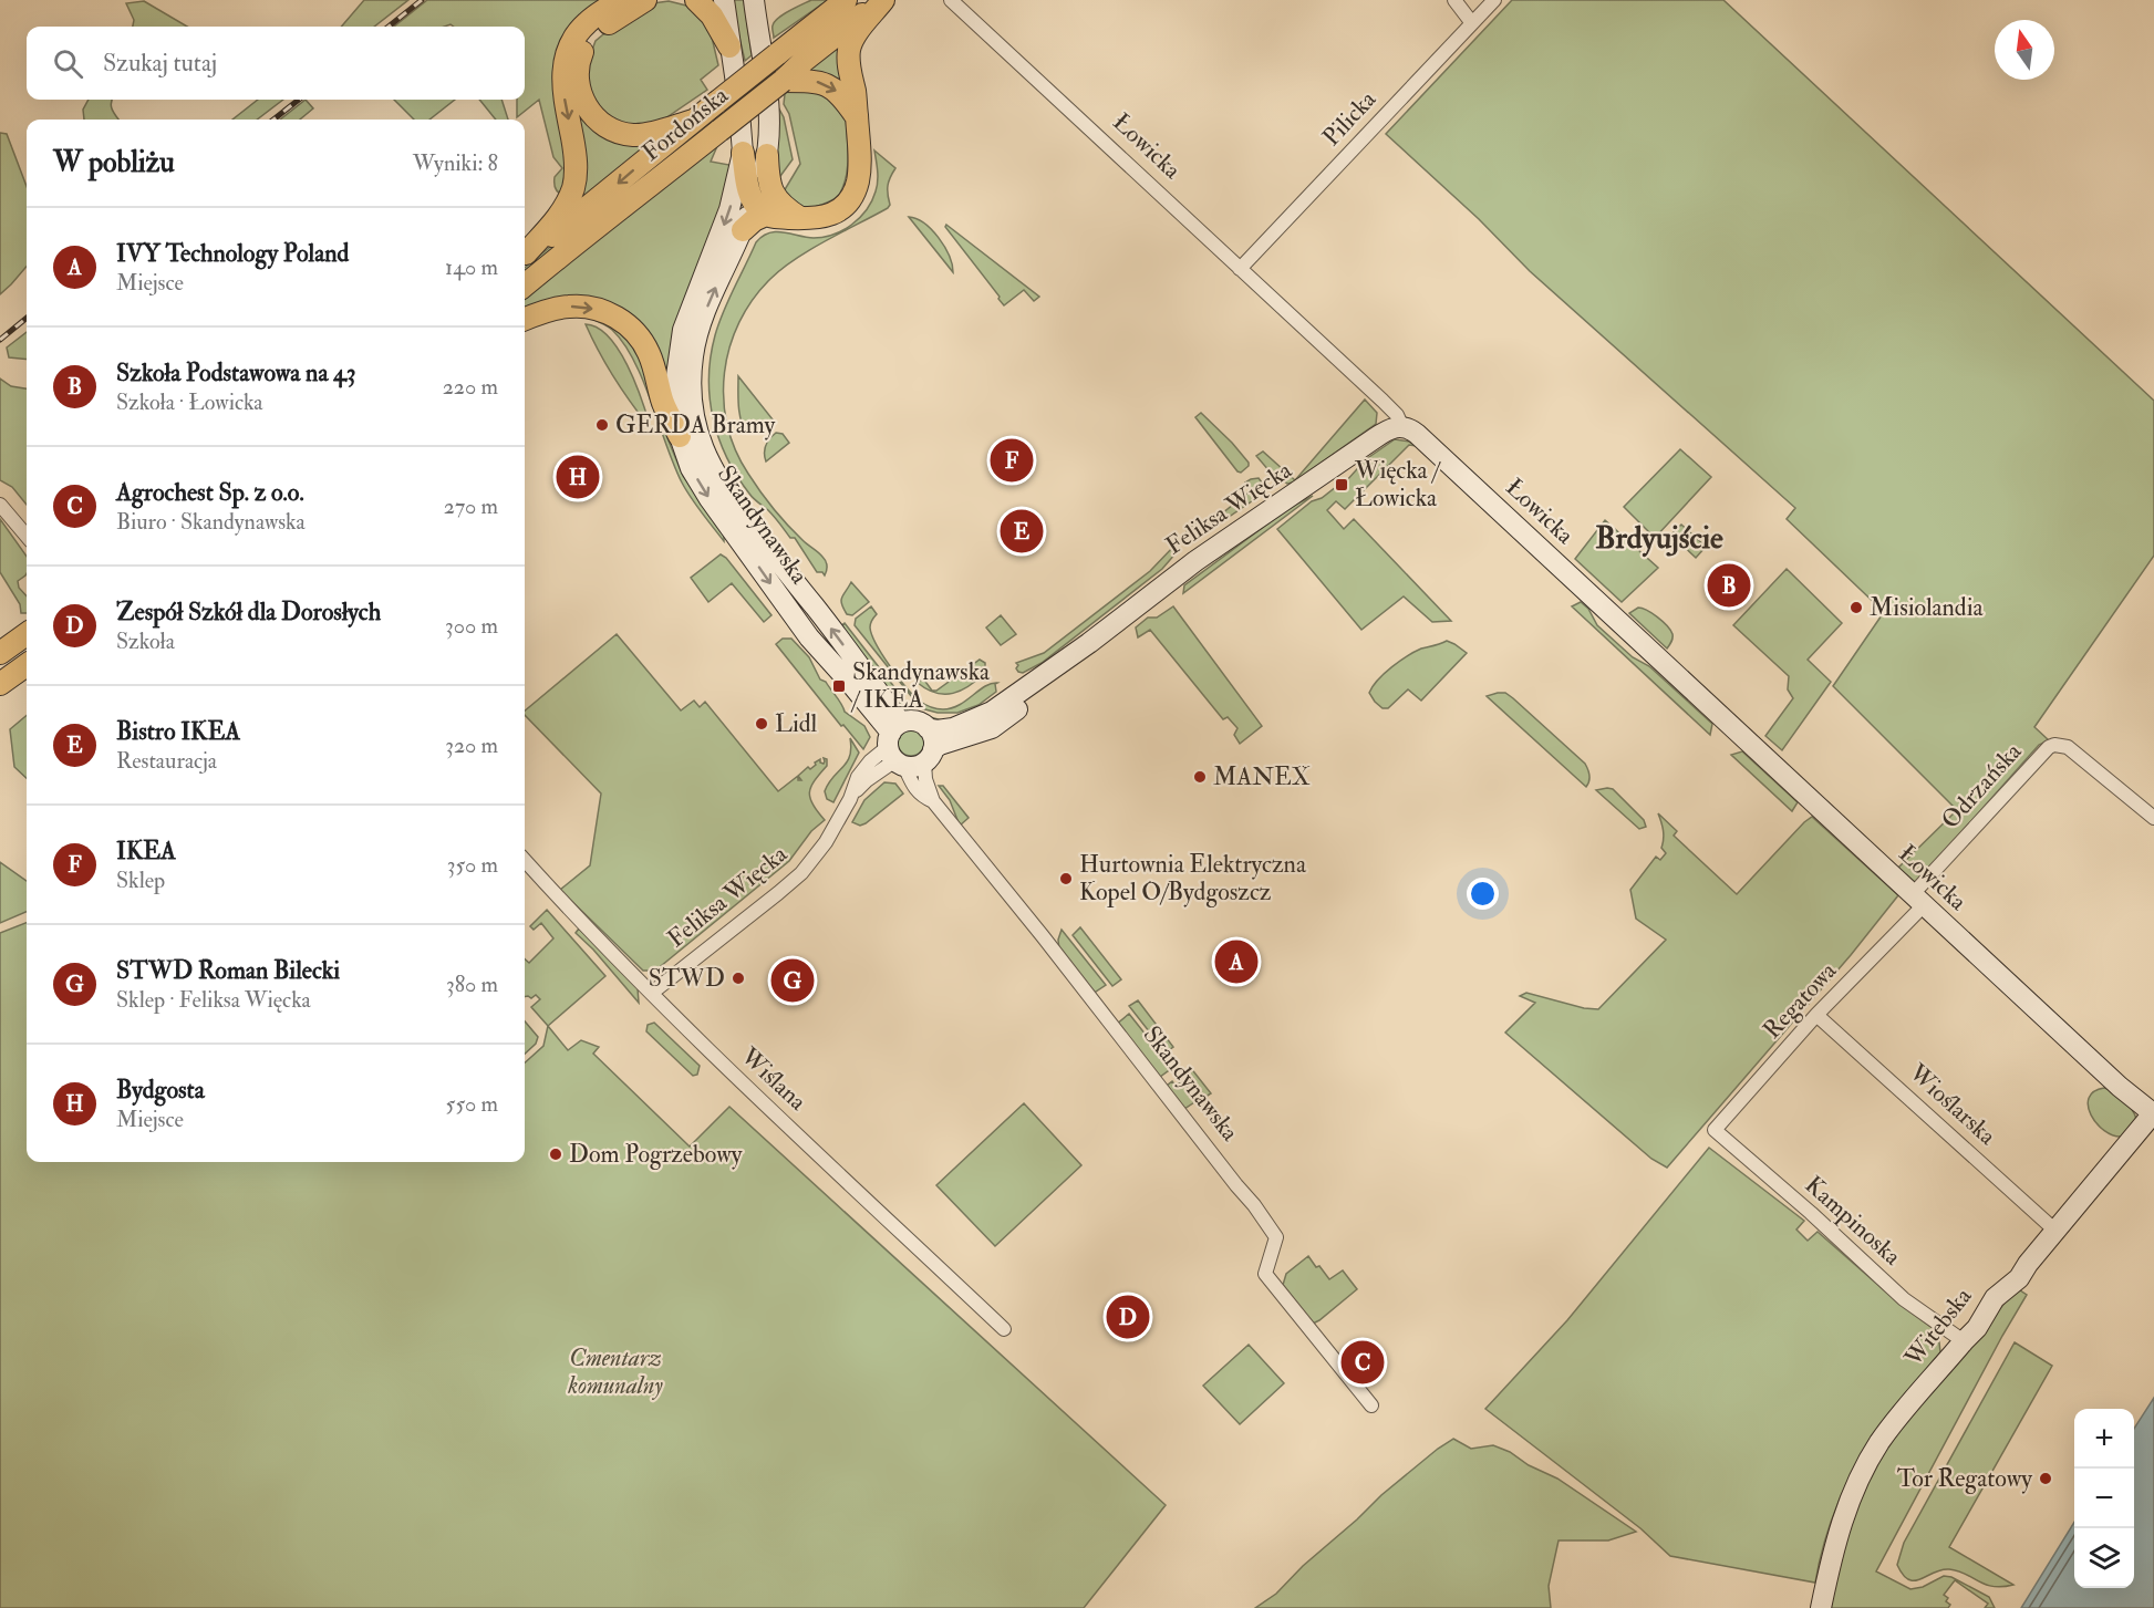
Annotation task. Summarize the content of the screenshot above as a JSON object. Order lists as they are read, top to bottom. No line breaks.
{"streets":{"main road":["Fordońska"],"street":["Pilicka","Łowicka","Feliksa Więcka","Skandynawska","Odrzańska","Regatowa","Wiślana","Wioślarska","Kampinoska","Witebska"]},"crossings":[["Pilicka","Łowicka"],["Łowicka","Feliksa Więcka"],["Łowicka","Odrzańska"],["Łowicka","Regatowa"],["Łowicka","Witebska"],["Feliksa Więcka","Skandynawska"],["Feliksa Więcka","Wiślana"],["Odrzańska","Regatowa"],["Regatowa","Wioślarska"],["Regatowa","Kampinoska"],["Wioślarska","Witebska"],["Kampinoska","Witebska"]],"districts":["Brdyujście"],"parks":["Cmentarz komunalny"],"places":{"other":["GERDA Bramy","Misiolandia","Lidl","MANEX","Hurtownia Elektryczna Kopel O/Bydgoszcz","STWD","Dom Pogrzebowy","Tor Regatowy"],"transit":["Więcka / Łowicka","Skandynawska / IKEA"]},"north":"top","page":{"search":"Szukaj tutaj","heading":["W pobliżu","Wyniki: 8"],"list":[{"mark":"A","name":"IVY Technology Poland","note":"Miejsce","value":"140 m"},{"mark":"B","name":"Szkoła Podstawowa na 43","note":"Szkoła · Łowicka","value":"220 m"},{"mark":"C","name":"Agrochest Sp. z o.o.","note":"Biuro · Skandynawska","value":"270 m"},{"mark":"D","name":"Zespół Szkół dla Dorosłych","note":"Szkoła","value":"300 m"},{"mark":"E","name":"Bistro IKEA","note":"Restauracja","value":"320 m"},{"mark":"F","name":"IKEA","note":"Sklep","value":"350 m"},{"mark":"G","name":"STWD Roman Bilecki","note":"Sklep · Feliksa Więcka","value":"380 m"},{"mark":"H","name":"Bydgosta","note":"Miejsce","value":"550 m"}],"pins":["F","H","E","B","A","G","D","C"],"map_buttons":["+","−"]}}
